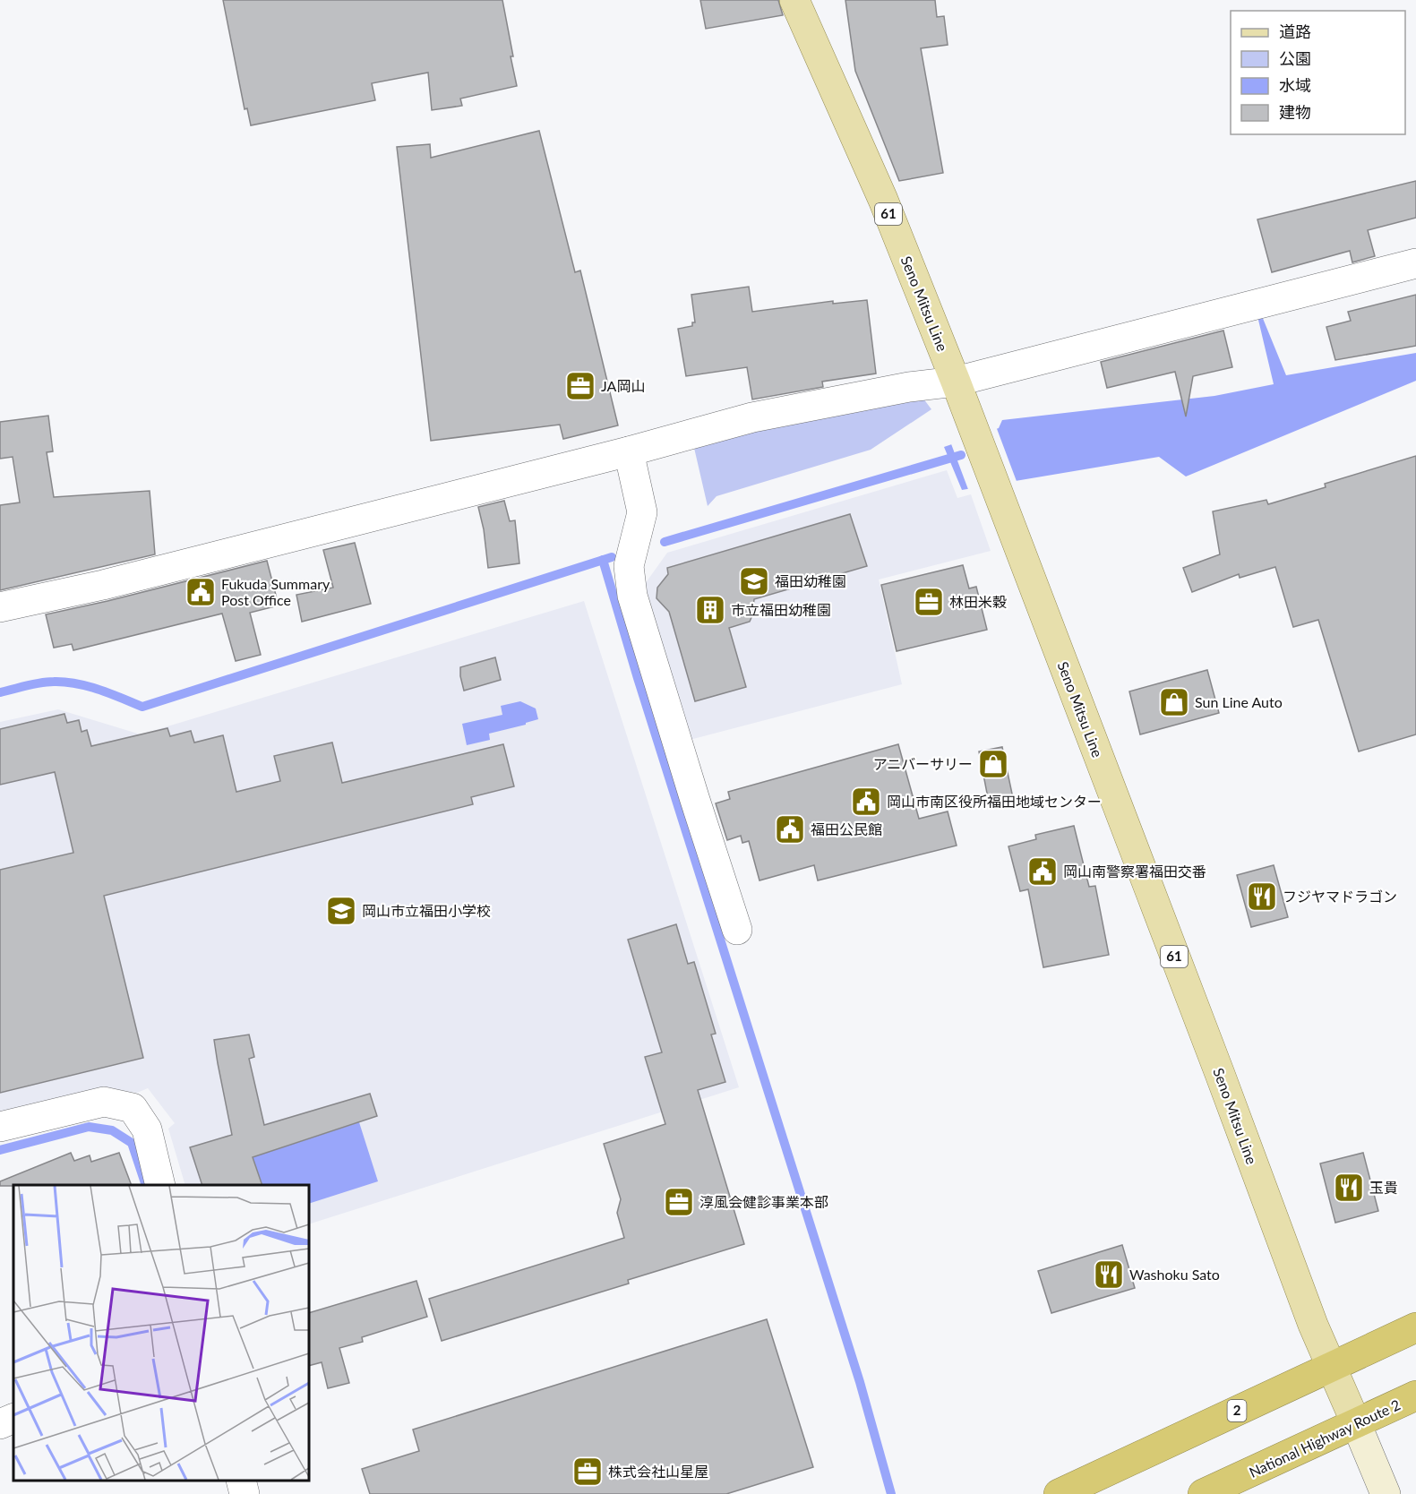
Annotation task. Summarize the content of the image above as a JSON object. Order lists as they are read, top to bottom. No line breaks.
{"streets":{"highway":["2","National Highway Route 2"],"main road":["61","Seno Mitsu Line"]},"crossings":[["Seno Mitsu Line","2"],["Seno Mitsu Line","National Highway Route 2"]],"places":{"office":["JA岡山","林田米穀","淳風会健診事業本部","株式会社山星屋"],"school or university":["福田幼稚園","岡山市立福田小学校"],"public building":["Fukuda Summary Post Office","岡山市南区役所福田地域センター","福田公民館","岡山南警察署福田交番"],"building":["市立福田幼稚園"],"shop":["Sun Line Auto","アニバーサリー"],"restaurant":["フジヤマドラゴン","玉貴","Washoku Sato"]},"legend":["道路","公園","水域","建物"]}
